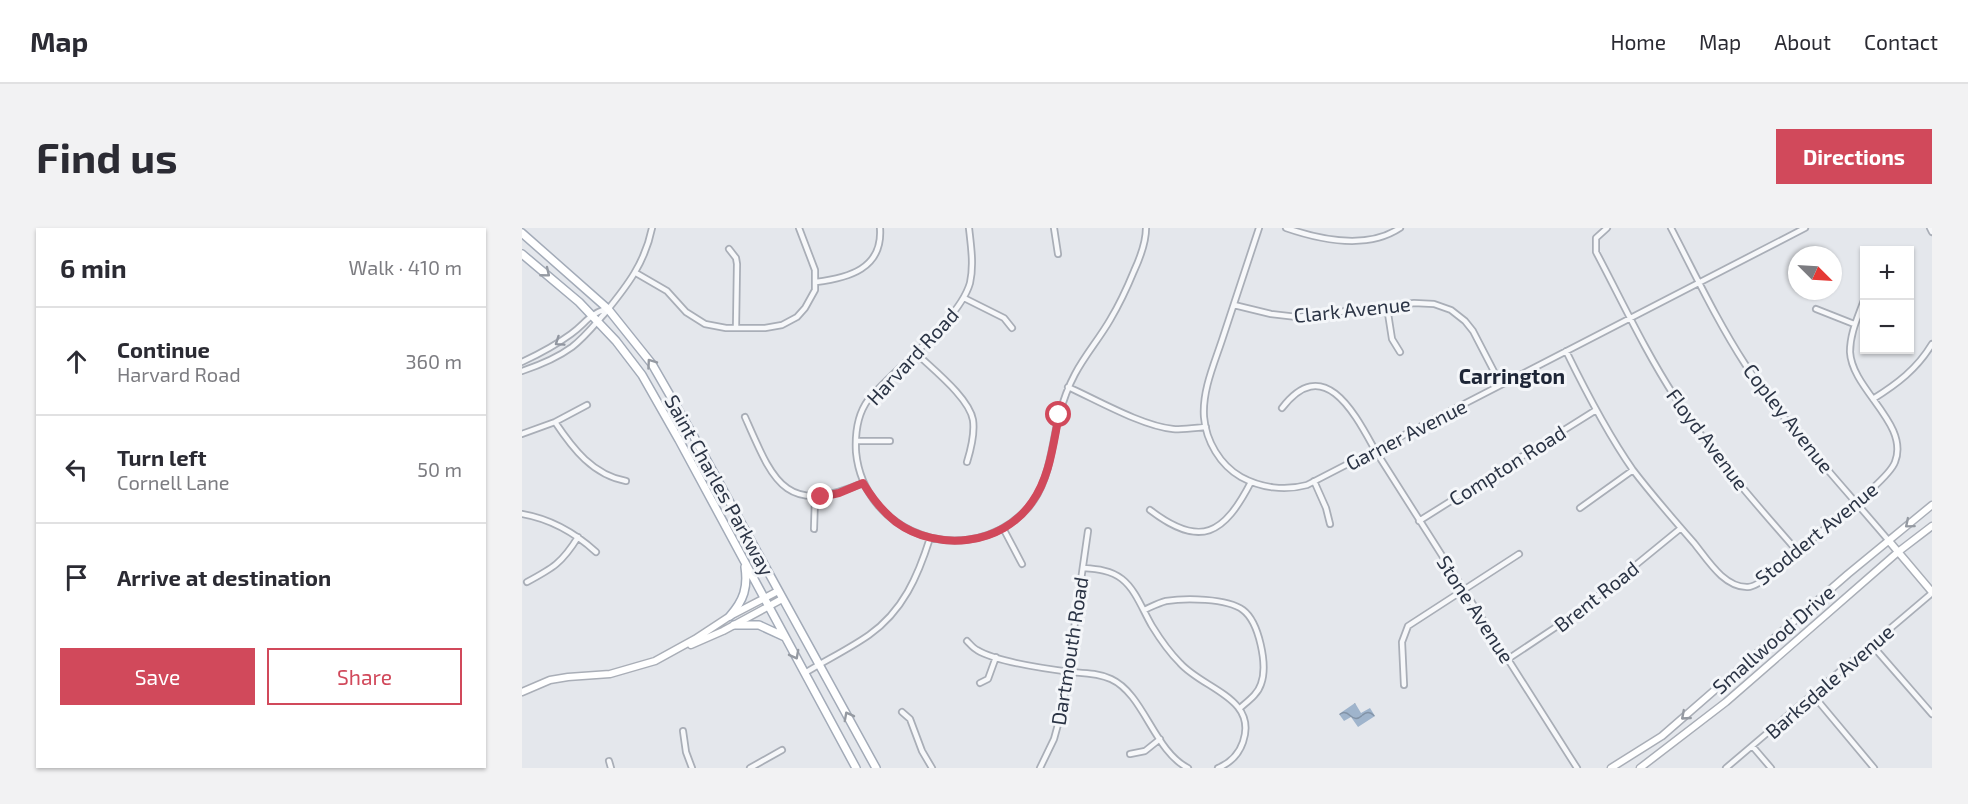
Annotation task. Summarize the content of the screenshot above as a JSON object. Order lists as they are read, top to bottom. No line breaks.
{"streets":{"main road":["Copley Avenue","Saint Charles Parkway","Smallwood Drive"],"street":["Clark Avenue","Harvard Road","Garner Avenue","Floyd Avenue","Compton Road","Stoddert Avenue","Brent Road","Stone Avenue","Dartmouth Road","Barksdale Avenue"]},"crossings":[["Clark Avenue","Garner Avenue"],["Copley Avenue","Garner Avenue"],["Copley Avenue","Stoddert Avenue"],["Copley Avenue","Smallwood Drive"],["Copley Avenue","Barksdale Avenue"],["Garner Avenue","Floyd Avenue"],["Garner Avenue","Stoddert Avenue"],["Garner Avenue","Stone Avenue"],["Floyd Avenue","Stoddert Avenue"],["Compton Road","Stoddert Avenue"],["Compton Road","Stone Avenue"],["Stoddert Avenue","Brent Road"],["Brent Road","Stone Avenue"]],"districts":["Carrington"],"north":"bottom right","page":{"header":"Map","nav":["Home","Map","About","Contact"],"buttons":["Directions",["Save","Share"]],"title":"Find us","heading":["6 min","Walk · 410 m"],"map_buttons":["+","−"],"list":[["Continue","Harvard Road","360 m"],["Turn left","Cornell Lane","50 m"],"Arrive at destination"]}}
